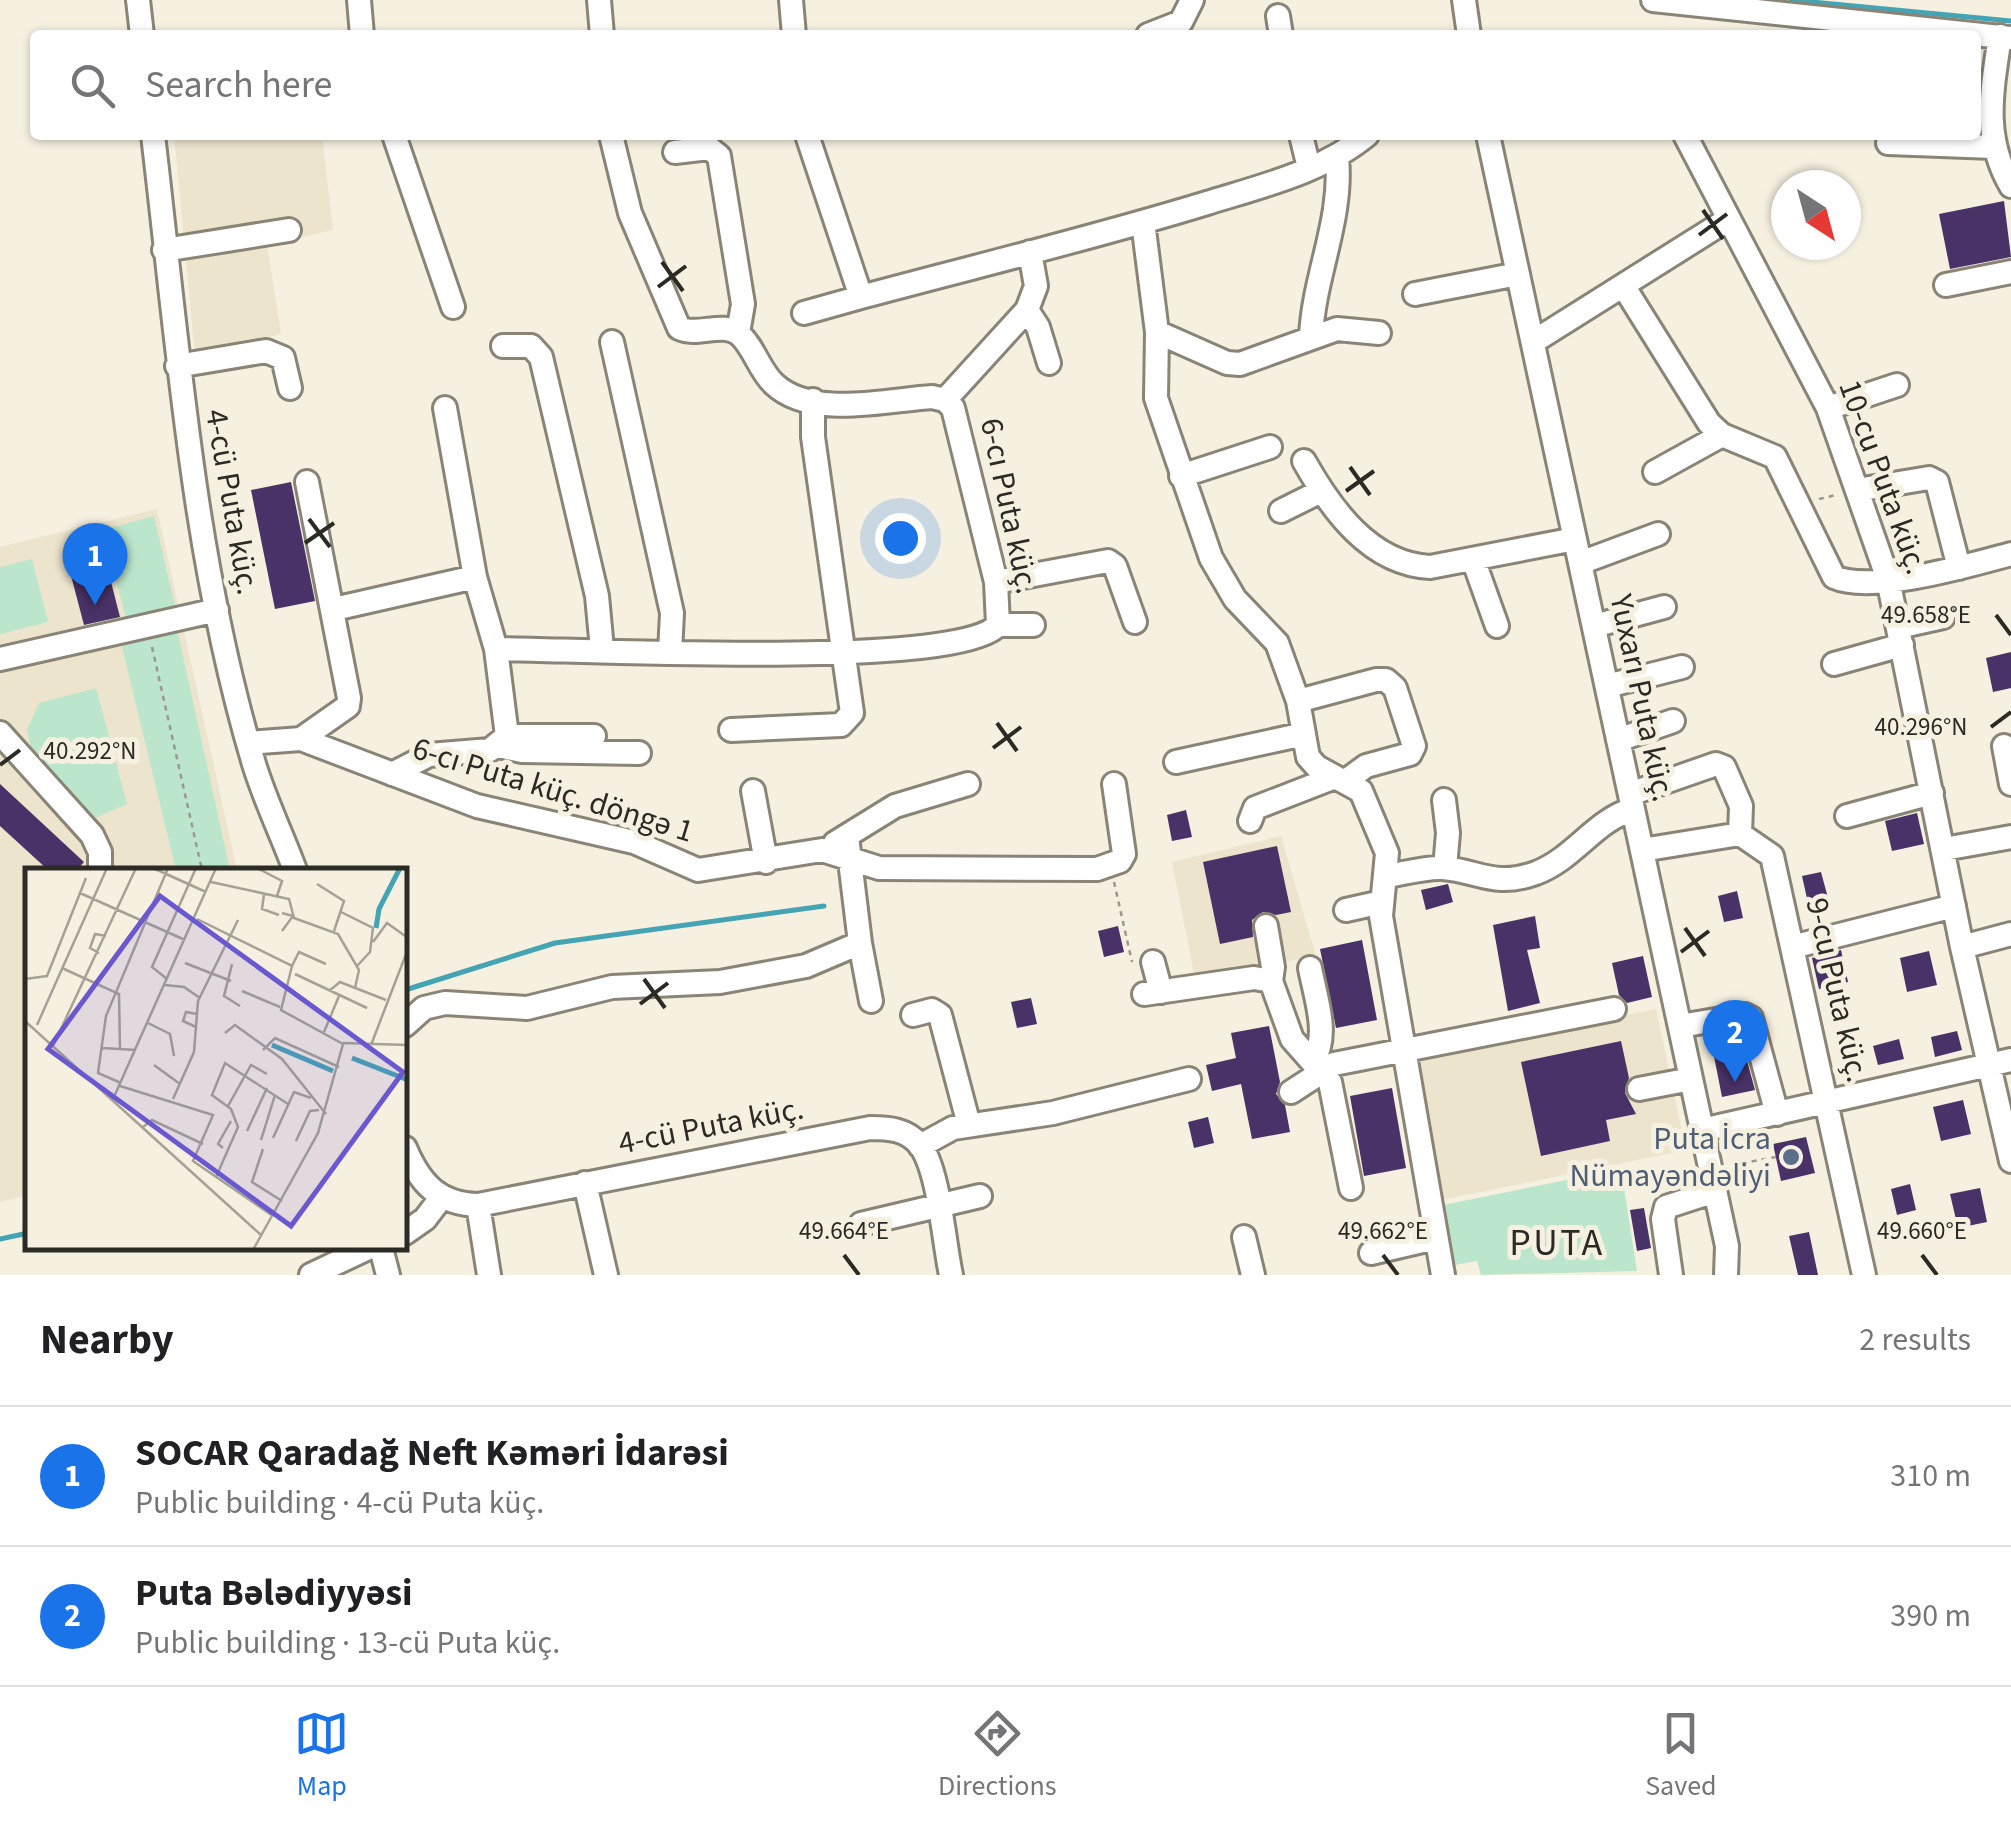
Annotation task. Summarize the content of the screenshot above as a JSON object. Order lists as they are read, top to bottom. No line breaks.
{"streets":{"street":["10-cu Puta küç.","4-cü Puta küç.","6-cı Puta küç.","Yuxarı Puta küç.","6-cı Puta küç. döngə 1","9-cu Puta küç."]},"crossings":[["4-cü Puta küç.","6-cı Puta küç. döngə 1"]],"districts":["PUTA"],"places":["Puta İcra Nümayəndəliyi"],"north":"bottom right","page":{"search":"Search here","pins":["1","2"],"heading":["Nearby","2 results"],"list":[{"mark":"1","name":"SOCAR Qaradağ Neft Kəməri İdarəsi","note":"Public building · 4-cü Puta küç.","value":"310 m"},{"mark":"2","name":"Puta Bələdiyyəsi","note":"Public building · 13-cü Puta küç.","value":"390 m"}],"nav":["Map","Directions","Saved"]},"coordinates":["49.658°E","40.296°N","40.292°N","49.664°E","49.662°E","49.660°E"]}
